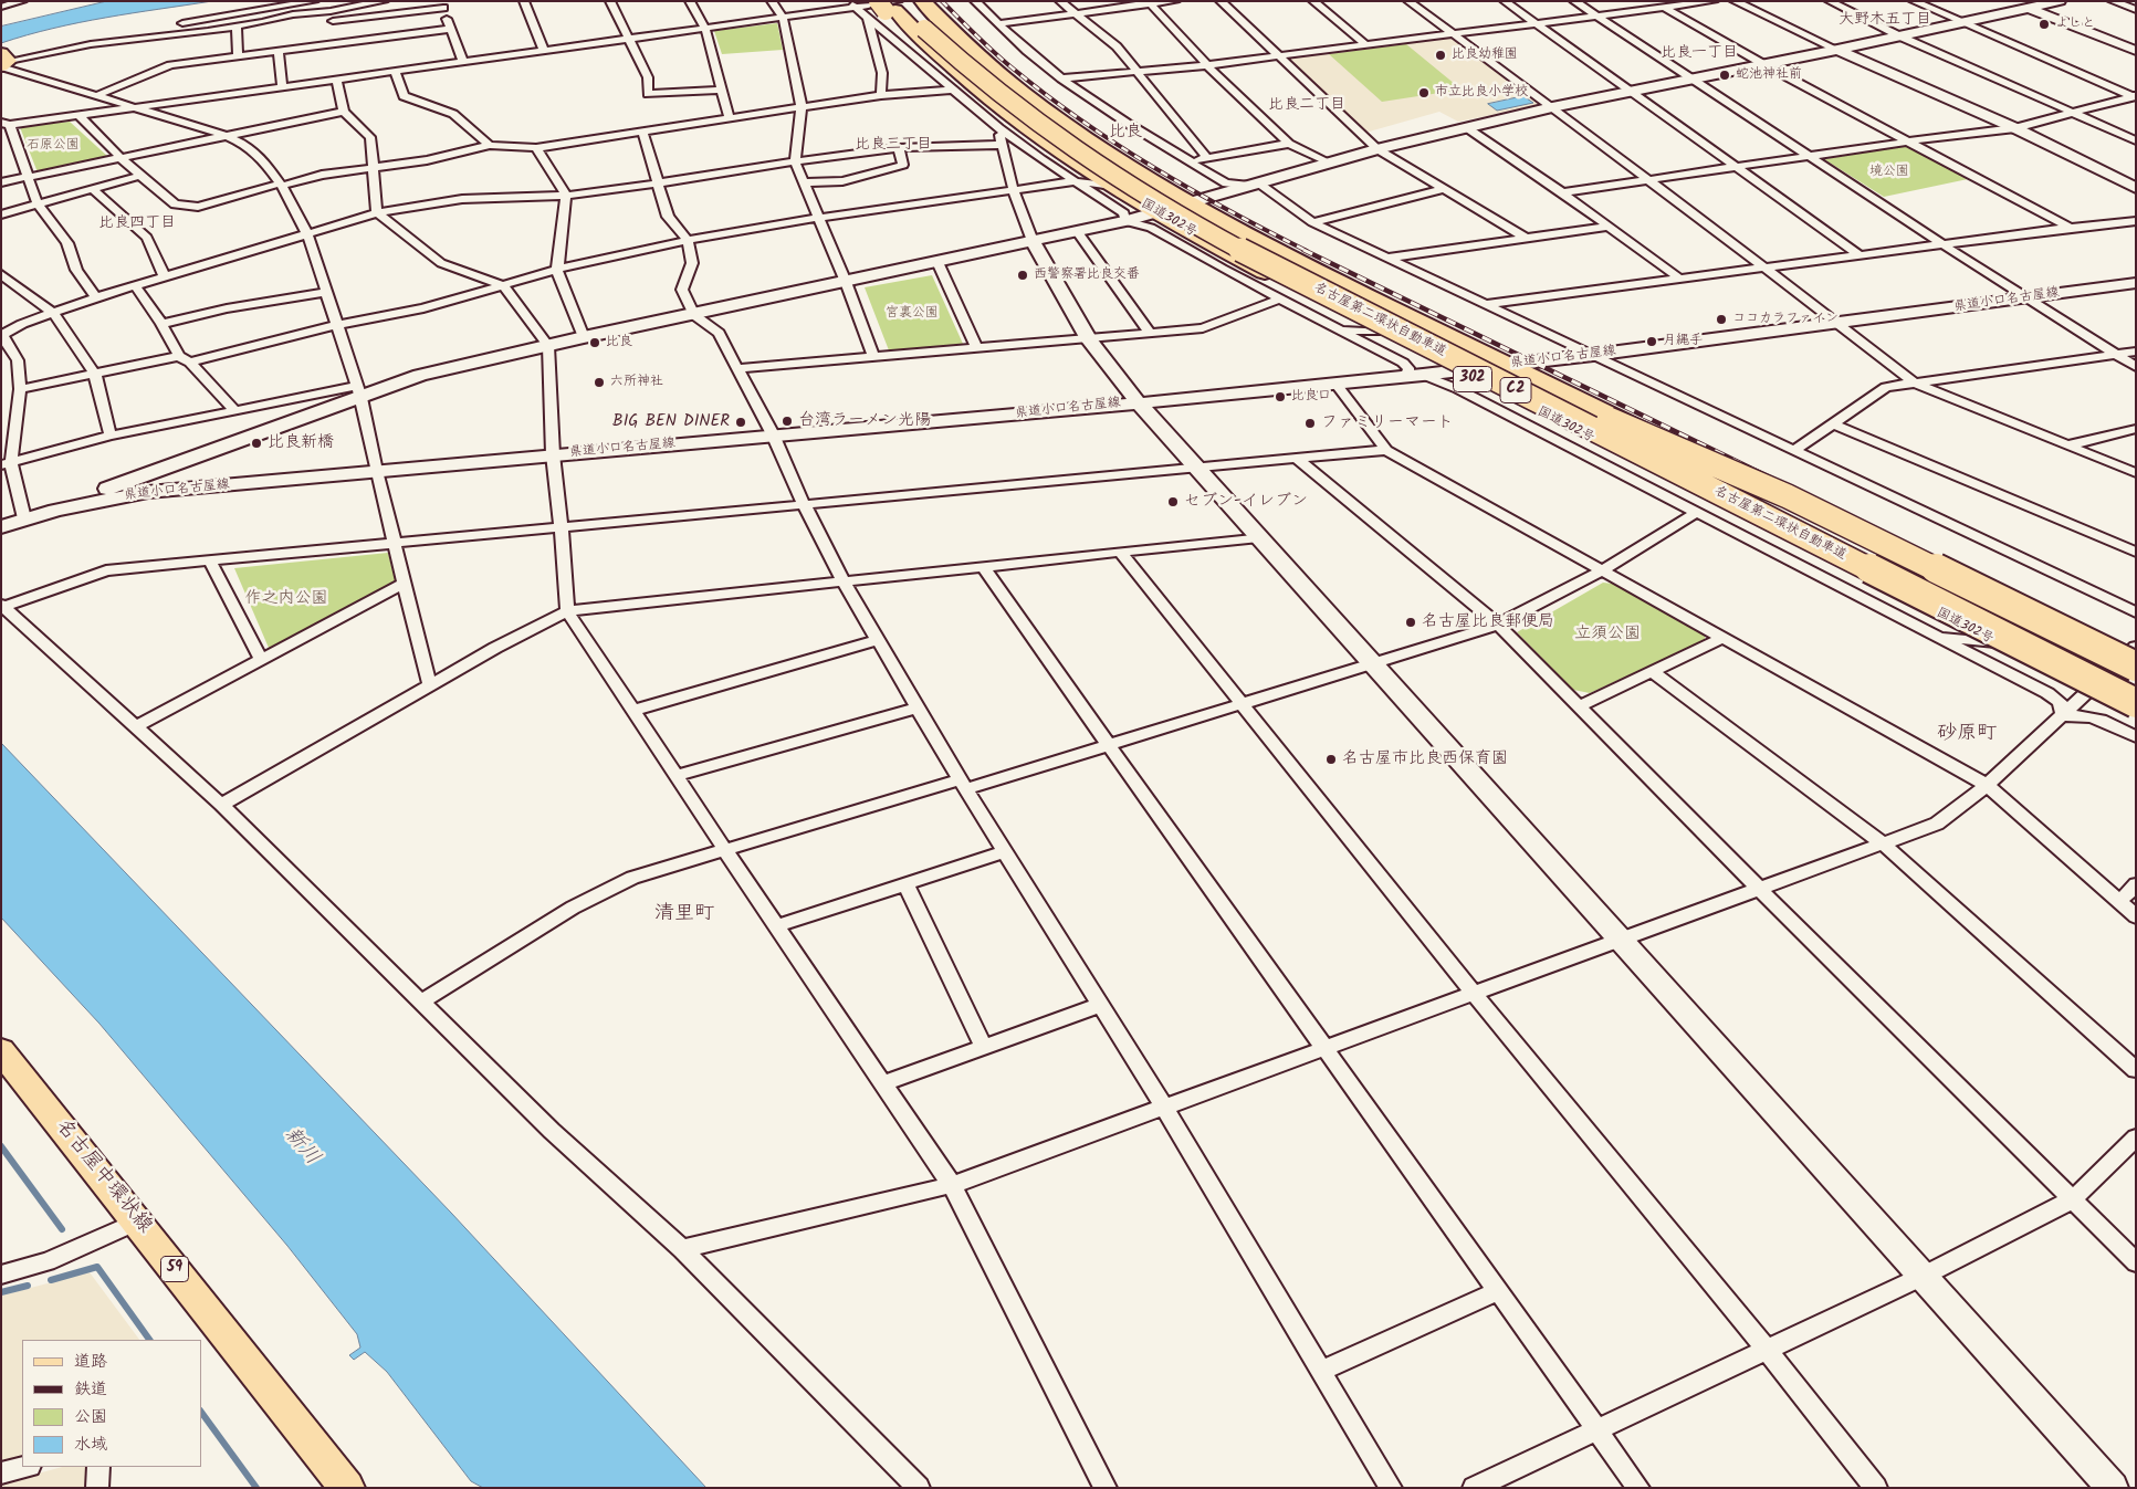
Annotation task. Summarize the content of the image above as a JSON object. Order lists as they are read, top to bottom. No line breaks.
{"streets":{"highway":["国道302号","名古屋第二環状自動車道","302","C2"],"main road":["名古屋中環状線","59"],"street":["県道小口名古屋線"]},"crossings":[["国道302号","県道小口名古屋線"],["国道302号","名古屋第二環状自動車道"]],"districts":["大野木五丁目","比良一丁目","比良二丁目","比良","比良三丁目","比良四丁目","砂原町","清里町"],"water":["新川"],"parks":["石原公園","境公園","宮裏公園","作之内公園","立須公園"],"places":["よしと","比良幼稚園","蛇池神社前","市立比良小学校","西警察署比良交番","ココカラファイン","月縄手","比良","六所神社","比良口","台湾ラーメン光陽","BIG BEN DINER","ファミリーマート","比良新橋","セブン-イレブン","名古屋比良郵便局","名古屋市比良西保育園"],"legend":["道路","鉄道","公園","水域"]}
